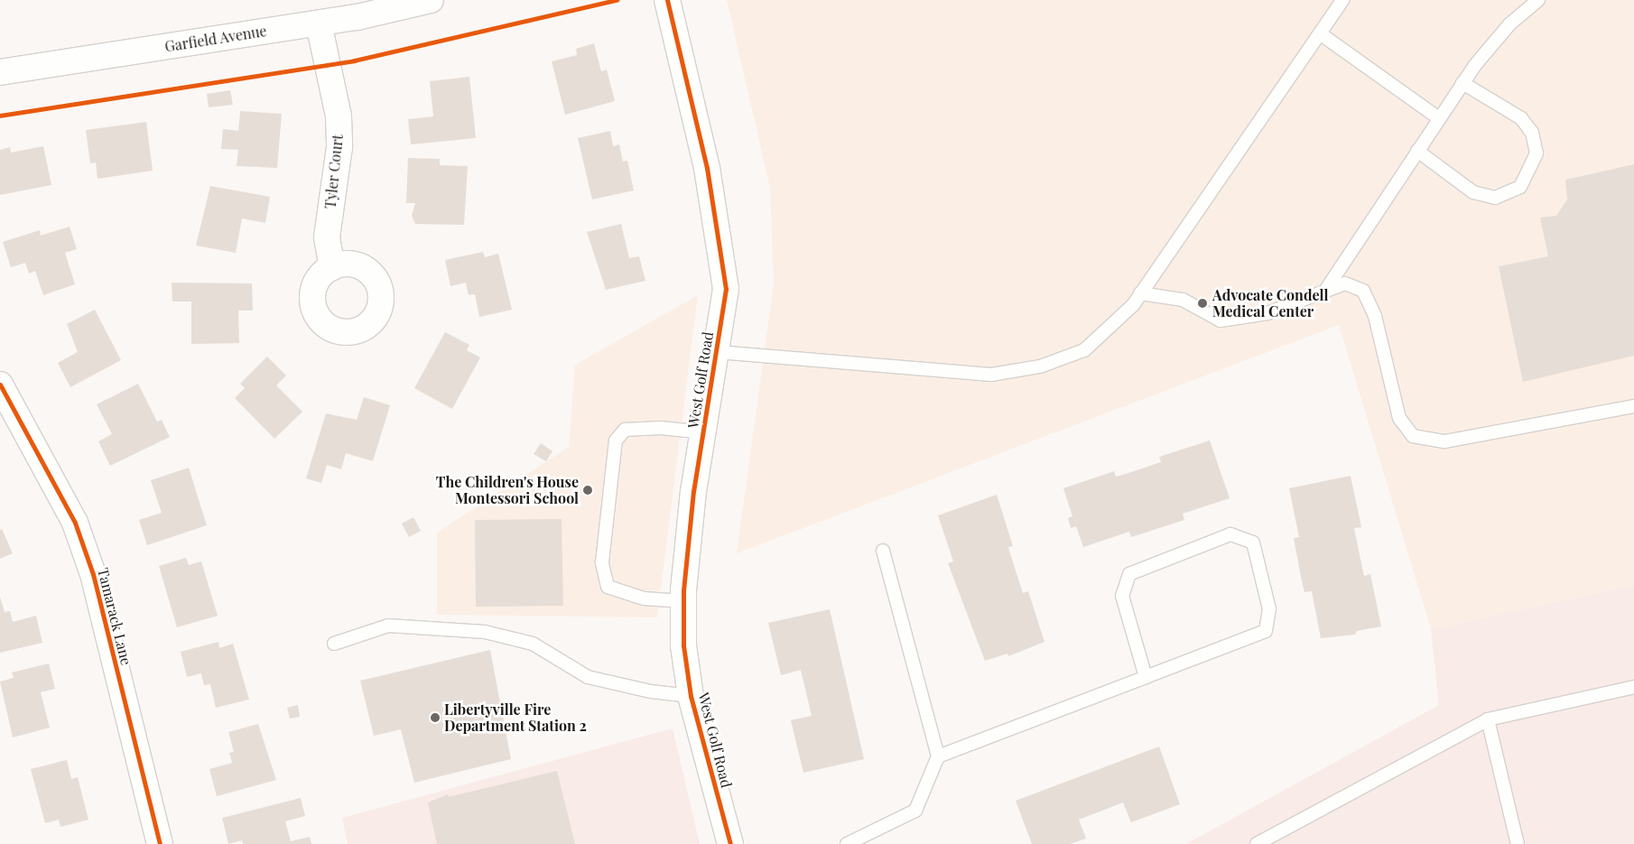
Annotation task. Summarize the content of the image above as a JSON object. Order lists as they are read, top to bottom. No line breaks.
{"streets":{"street":["Garfield Avenue","Tyler Court","West Golf Road","Tamarack Lane"]},"crossings":[["Garfield Avenue","Tyler Court"]],"places":["Advocate Condell Medical Center","The Children's House Montessori School","Libertyville Fire Department Station 2"]}
